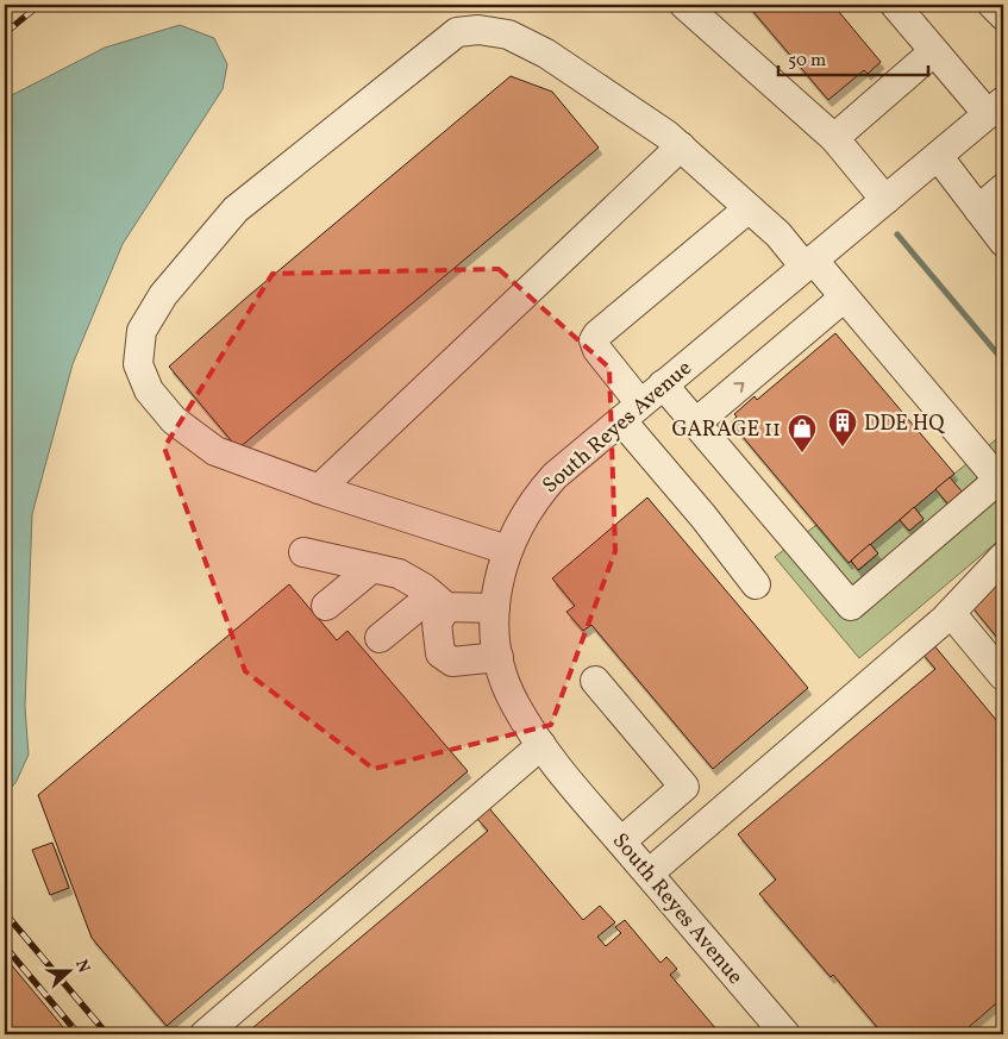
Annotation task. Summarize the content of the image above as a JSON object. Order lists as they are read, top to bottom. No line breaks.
{"streets":{"street":["South Reyes Avenue"]},"places":{"building":["DDE HQ"],"shop":["GARAGE 11"]},"scale_bar":"50 m","north":"right"}
